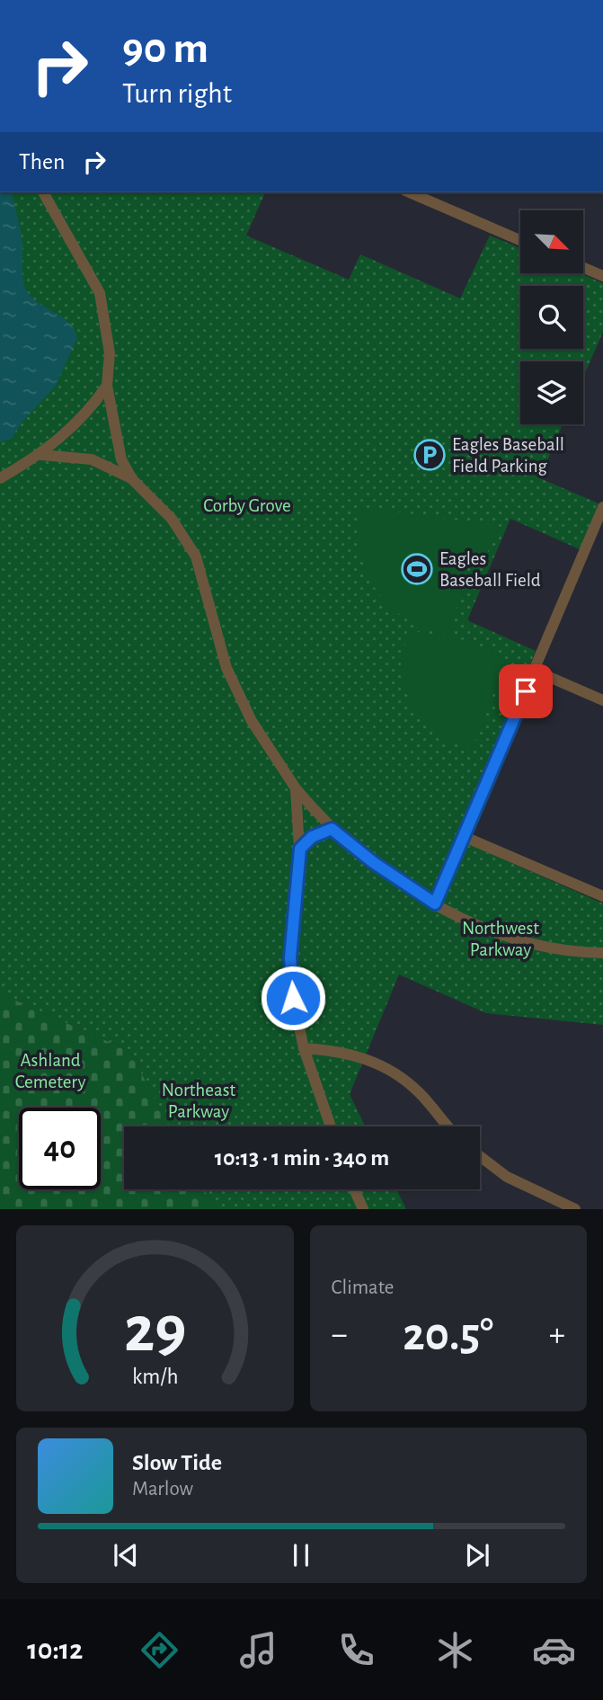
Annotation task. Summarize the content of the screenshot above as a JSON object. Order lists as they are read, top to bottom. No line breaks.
{"parks":["Corby Grove","Northwest Parkway","Ashland Cemetery","Northeast Parkway"],"places":{"parking":["Eagles Baseball Field Parking"],"sports":["Eagles Baseball Field"]},"north":"bottom right","page":{"turn":["90 m","Turn right"],"then":"Then","limit":"40","trip":"10:13 · 1 min · 340 m","tile":"Climate","heat":["−","20.5°","+"],"song":["Slow Tide","Marlow"],"tabs":"10:12","gauge":["29","km/h"]}}
